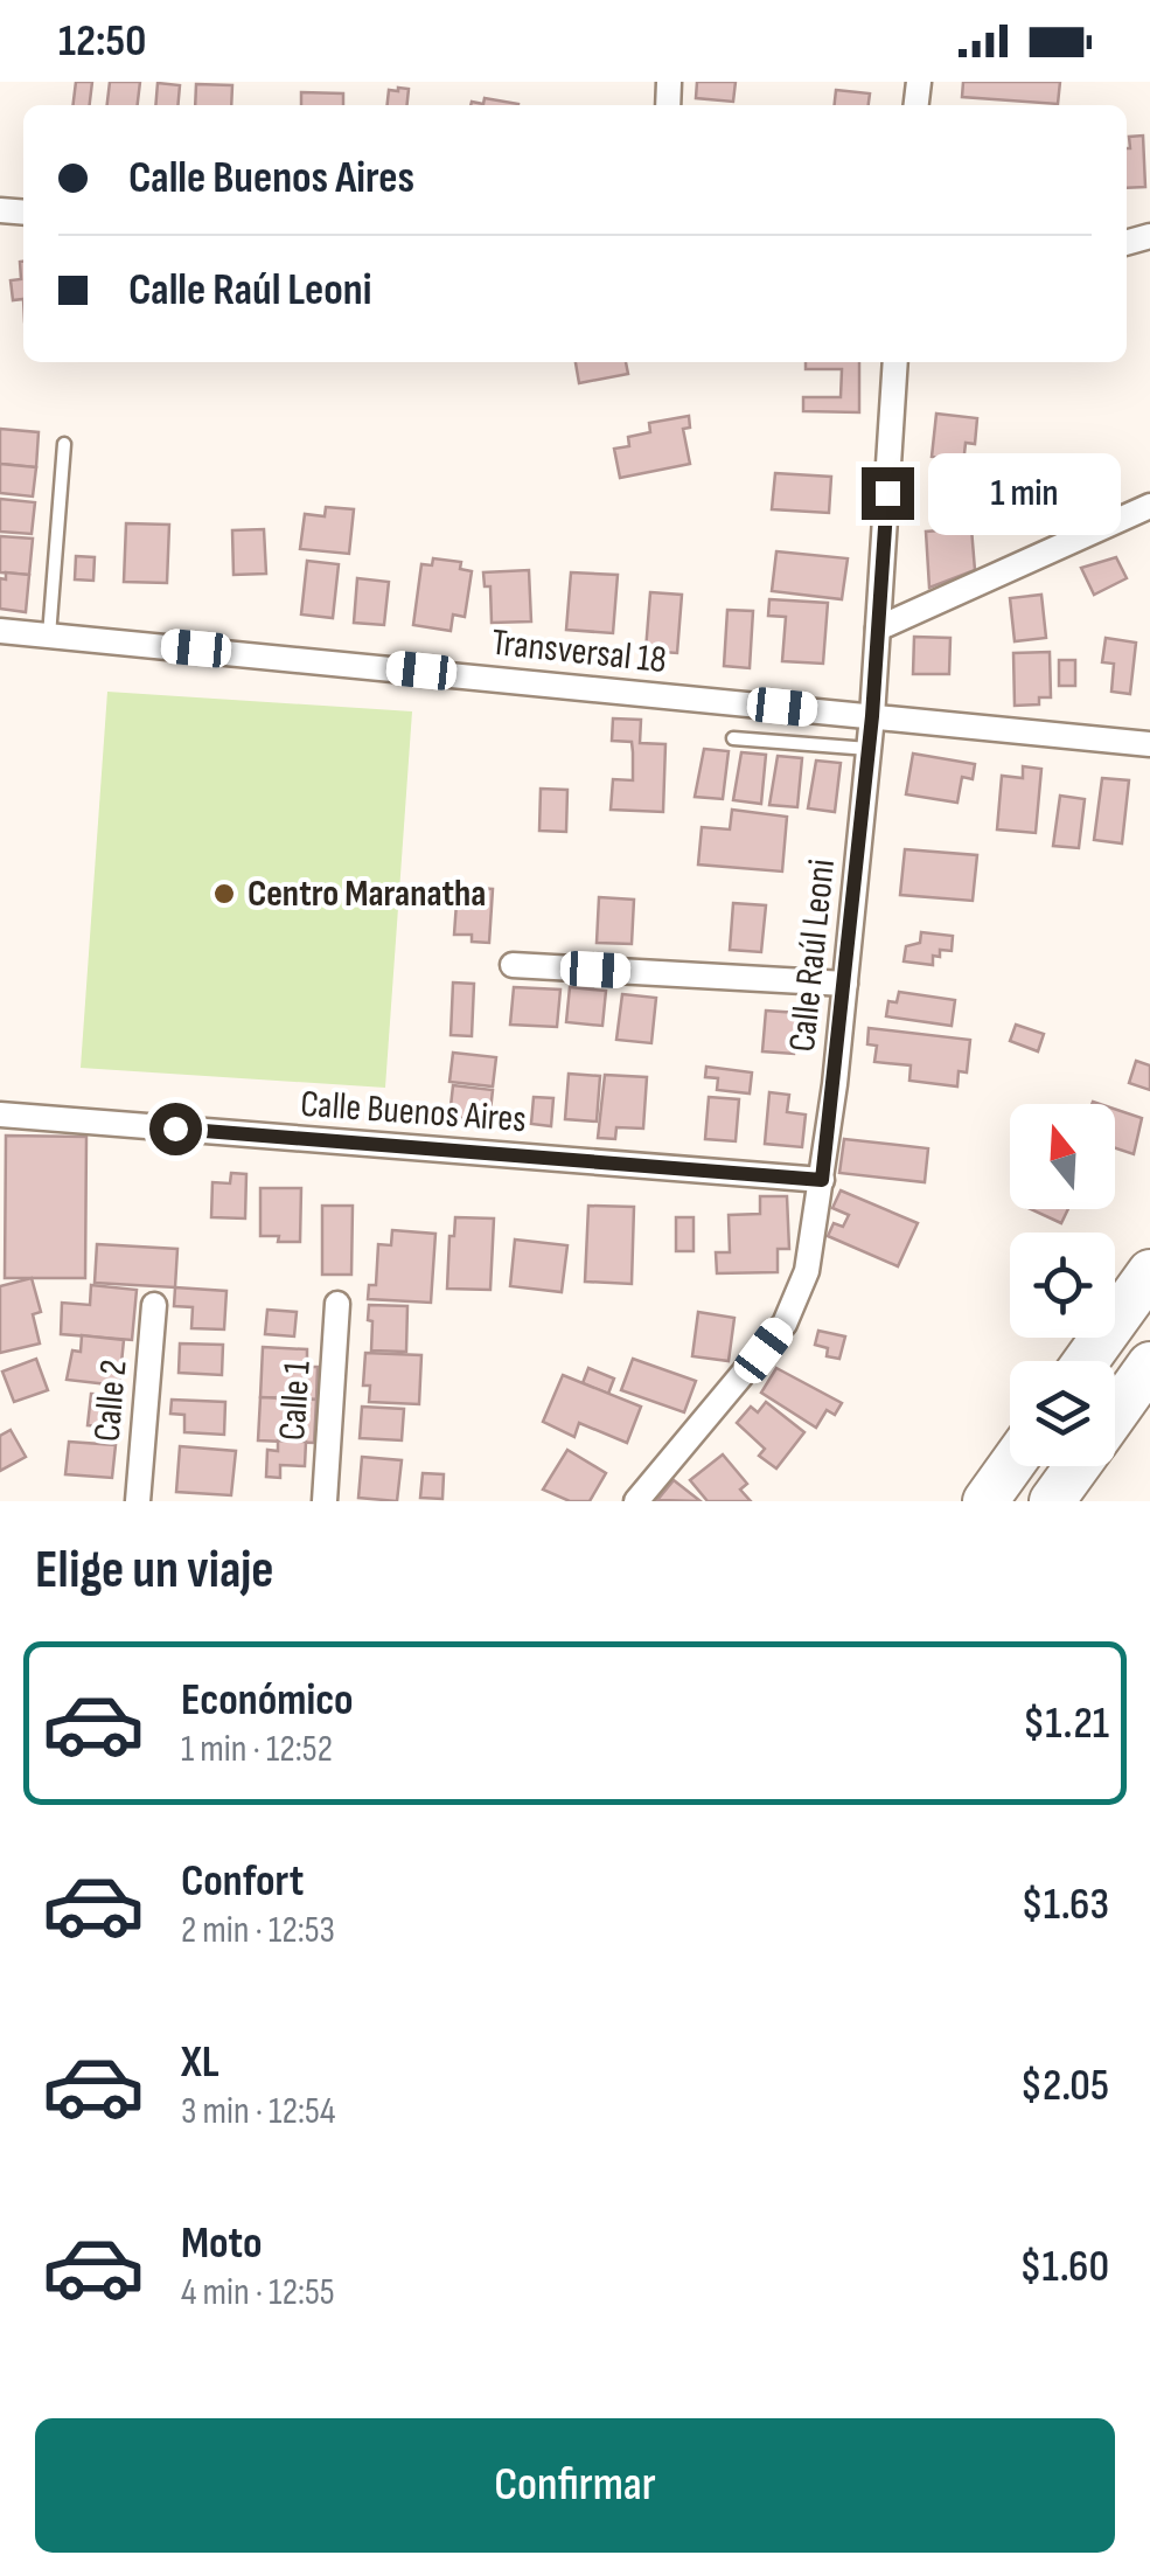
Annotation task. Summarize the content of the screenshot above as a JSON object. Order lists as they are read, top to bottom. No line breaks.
{"streets":{"street":["Transversal 18","Calle Raúl Leoni","Calle Buenos Aires","Calle 2","Calle 1"]},"crossings":[["Transversal 18","Calle Raúl Leoni"],["Calle Raúl Leoni","Calle Buenos Aires"]],"places":["Centro Maranatha"],"north":"top","page":{"status":"12:50","banner":["Calle Buenos Aires","Calle Raúl Leoni"],"bubble":"1 min","heading":"Elige un viaje","list":[{"name":"Económico","note":"1 min · 12:52","value":"$1.21"},{"name":"Confort","note":"2 min · 12:53","value":"$1.63"},{"name":"XL","note":"3 min · 12:54","value":"$2.05"},{"name":"Moto","note":"4 min · 12:55","value":"$1.60"}],"buttons":"Confirmar"}}
